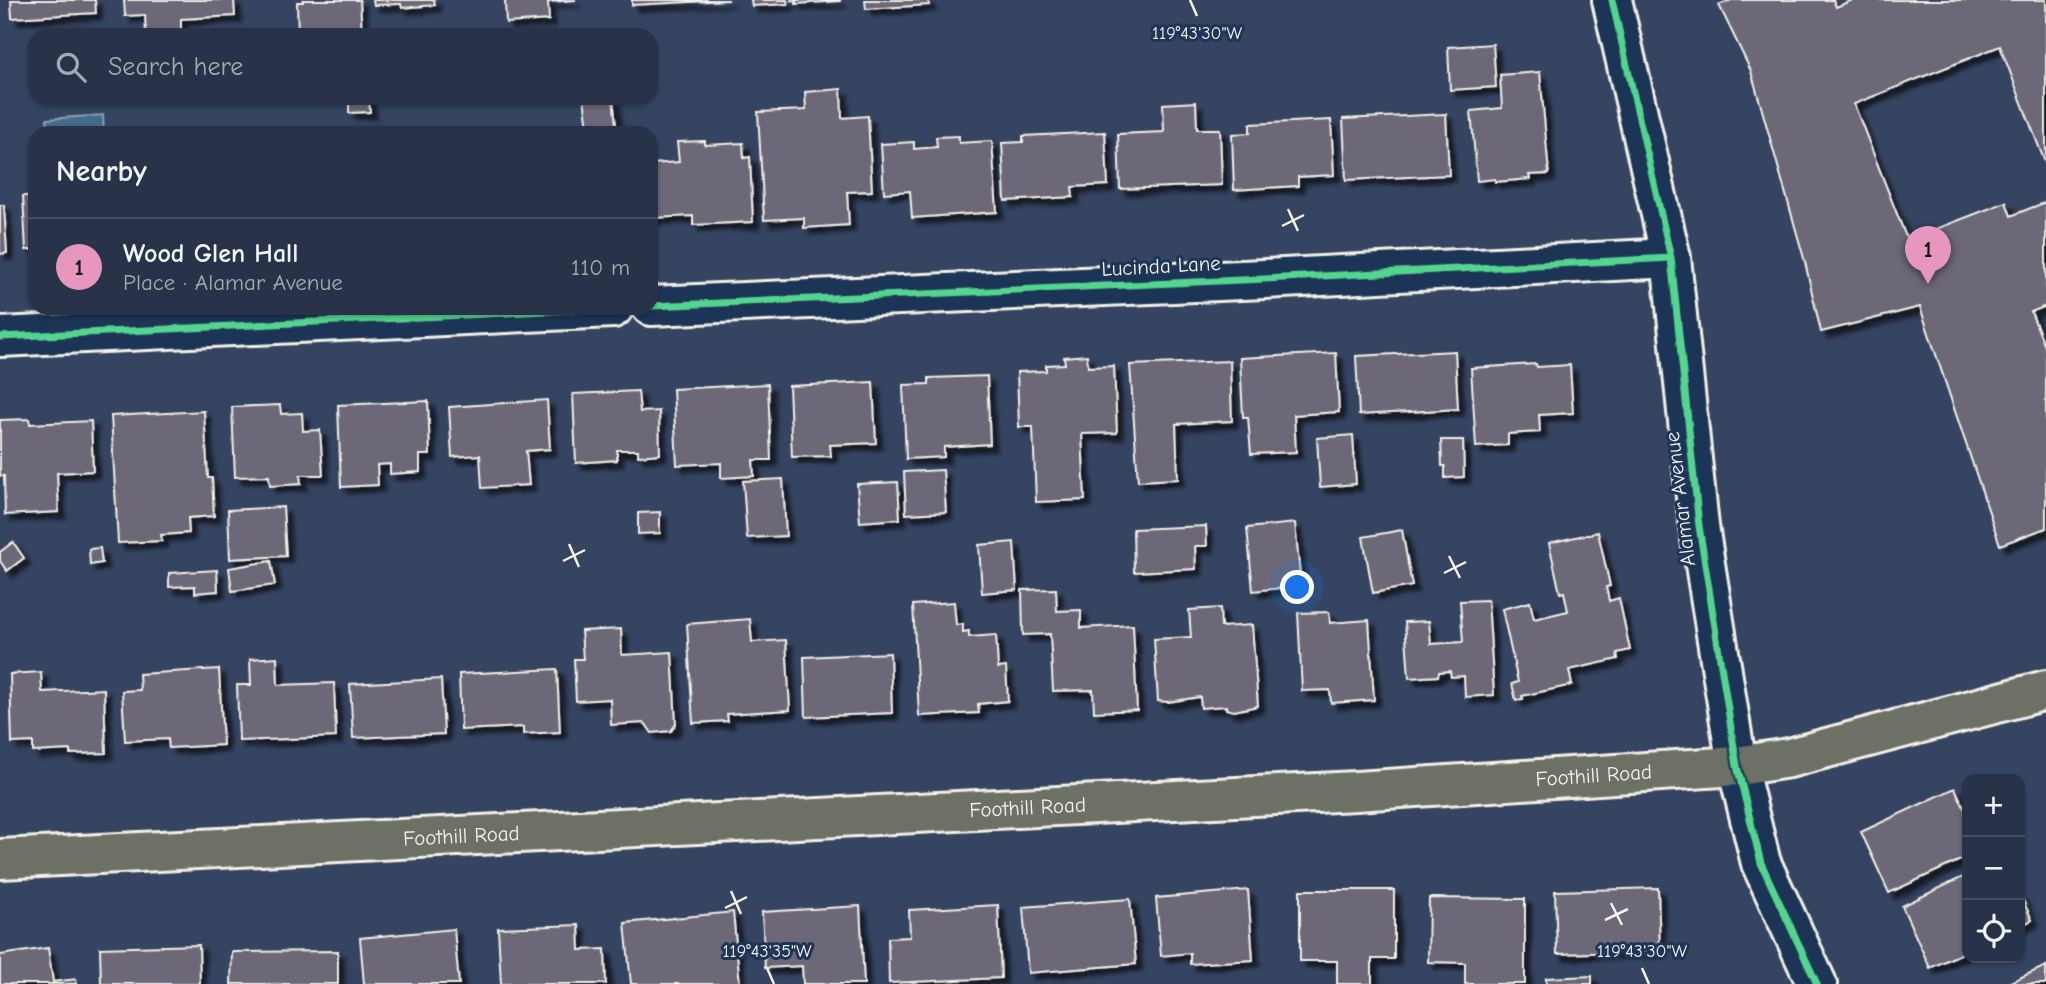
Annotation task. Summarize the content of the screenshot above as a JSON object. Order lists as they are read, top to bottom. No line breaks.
{"streets":{"main road":["Foothill Road"],"street":["Lucinda Lane","Alamar Avenue"]},"crossings":[["Lucinda Lane","Alamar Avenue"],["Alamar Avenue","Foothill Road"]],"page":{"search":"Search here","heading":"Nearby","list":[{"mark":"1","name":"Wood Glen Hall","note":"Place · Alamar Avenue","value":"110 m"}],"pins":"1","map_buttons":["+","−"]},"coordinates":["119°43'30\"W","119°43'35\"W"]}
